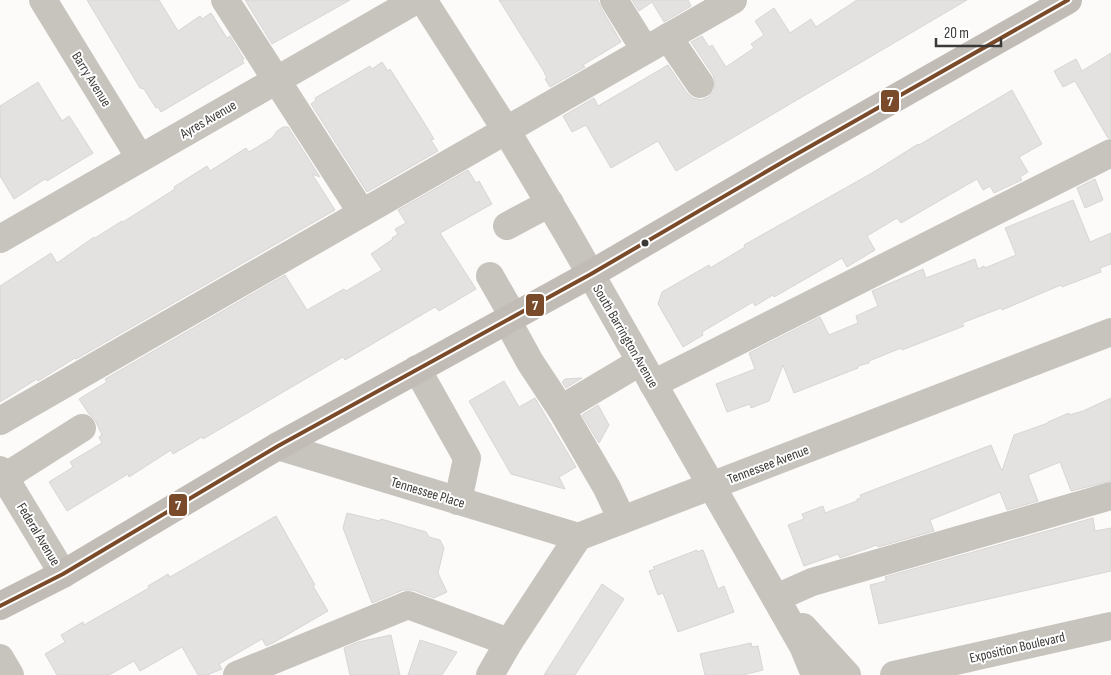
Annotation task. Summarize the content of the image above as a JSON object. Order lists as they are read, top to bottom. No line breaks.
{"streets":{"street":["Barry Avenue","Ayres Avenue","South Barrington Avenue","Tennessee Avenue","Tennessee Place","Federal Avenue","Exposition Boulevard"]},"crossings":[["Barry Avenue","Ayres Avenue"],["South Barrington Avenue","Tennessee Avenue"],["Tennessee Avenue","Tennessee Place"]],"lines":["transit line 7"],"scale_bar":"20 m"}
